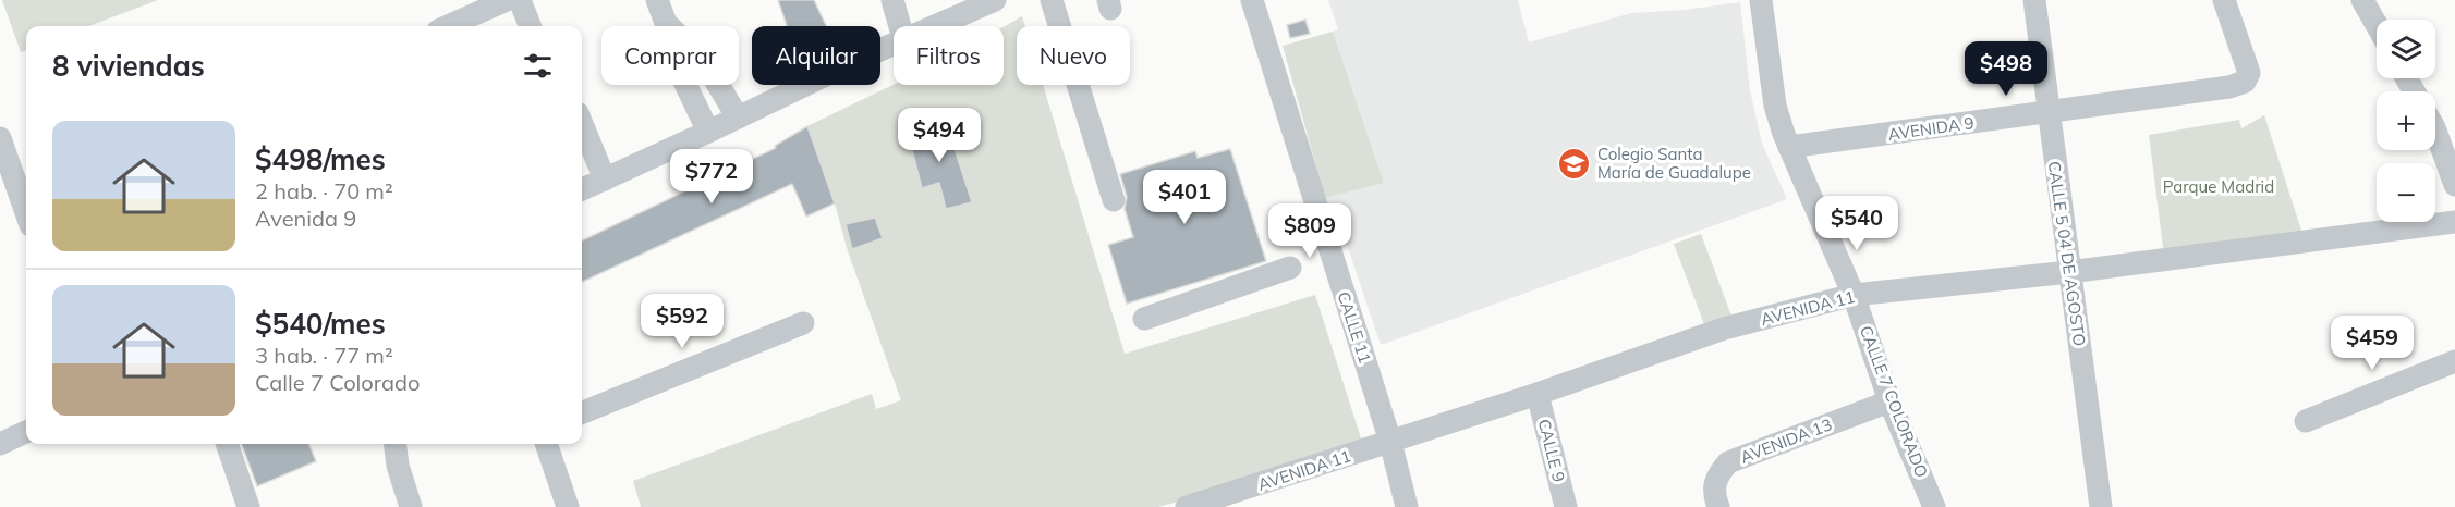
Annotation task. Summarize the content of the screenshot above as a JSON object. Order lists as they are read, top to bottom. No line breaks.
{"streets":{"street":["AVENIDA 9","CALLE 5 04 DE AGOSTO","AVENIDA 11","CALLE 11","CALLE 7 COLORADO","AVENIDA 13","CALLE 9"]},"crossings":[["AVENIDA 9","CALLE 5 04 DE AGOSTO"],["AVENIDA 9","CALLE 7 COLORADO"],["CALLE 5 04 DE AGOSTO","AVENIDA 11"],["AVENIDA 11","CALLE 11"],["AVENIDA 11","CALLE 7 COLORADO"],["AVENIDA 11","CALLE 9"],["CALLE 7 COLORADO","AVENIDA 13"]],"parks":["Parque Madrid"],"places":{"school or university":["Colegio Santa María de Guadalupe"]},"page":{"map_buttons":["+","−"],"chip":["Comprar","Alquilar","Filtros","Nuevo"],"heading":"8 viviendas","price":["$498","$494","$772","$401","$540","$809","$592","$459"],"list":[{"name":"$498/mes","note":"2 hab. · 70 m² · Avenida 9"},{"name":"$540/mes","note":"3 hab. · 77 m² · Calle 7 Colorado"}]}}
